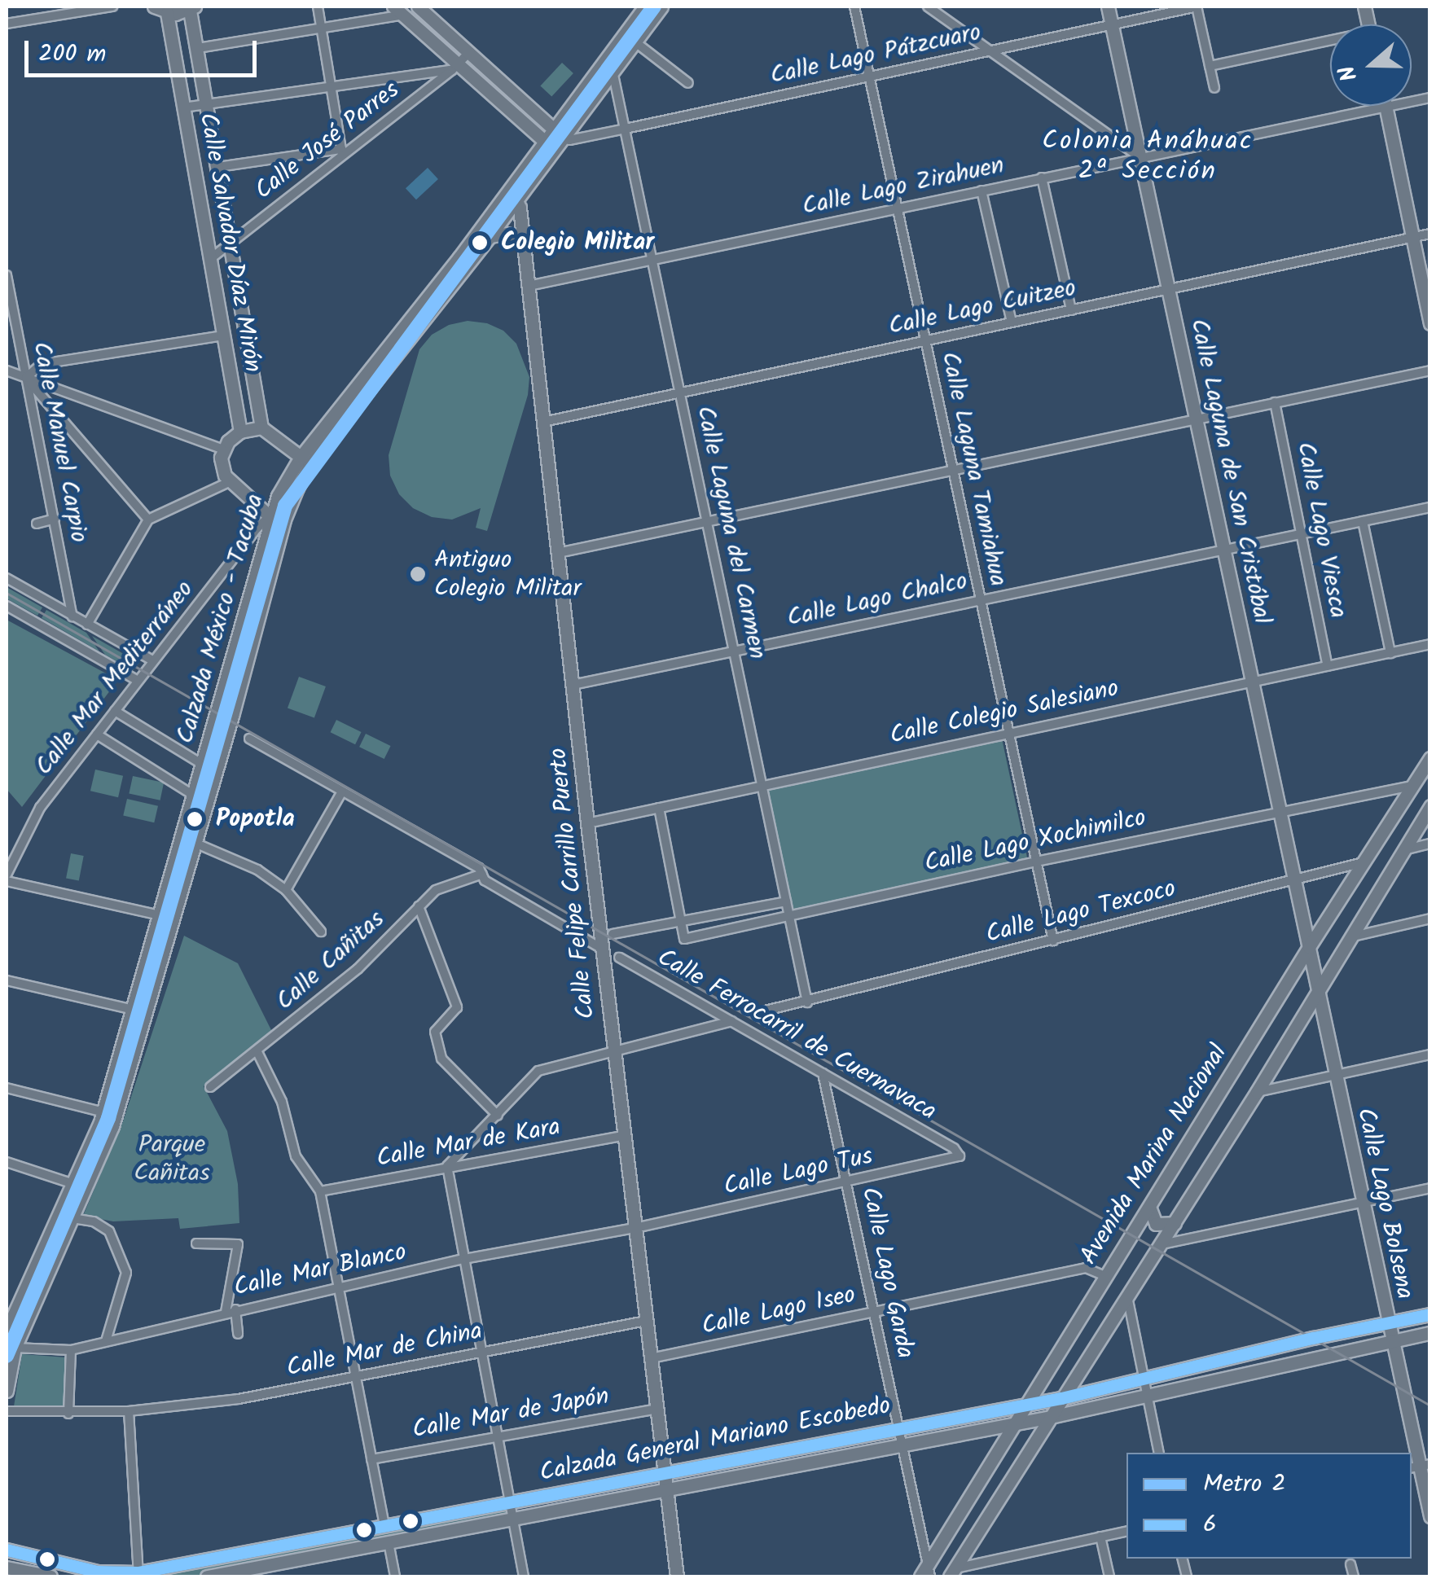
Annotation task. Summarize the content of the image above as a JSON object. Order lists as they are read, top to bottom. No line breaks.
{"streets":{"main road":["Calle Salvador Díaz Mirón","Calle Laguna de San Cristóbal","Calzada México - Tacuba","Calle Felipe Carrillo Puerto","Avenida Marina Nacional","Calle Lago Bolsena","Calzada General Mariano Escobedo"],"street":["Calle Lago Pátzcuaro","Calle José Parres","Calle Lago Zirahuen","Calle Lago Cuitzeo","Calle Manuel Carpio","Calle Laguna Tamiahua","Calle Lago Viesca","Calle Laguna del Carmen","Calle Lago Chalco","Calle Mar Mediterráneo","Calle Colegio Salesiano","Calle Lago Xochimilco","Calle Lago Texcoco","Calle Cañitas","Calle Ferrocarril de Cuernavaca","Calle Mar de Kara","Calle Lago Tus","Calle Mar Blanco","Calle Lago Garda","Calle Lago Iseo","Calle Mar de China","Calle Mar de Japón"]},"crossings":[["Calle Lago Pátzcuaro","Calle Laguna Tamiahua"],["Calle Lago Pátzcuaro","Calle Laguna de San Cristóbal"],["Calle Lago Pátzcuaro","Calle Laguna del Carmen"],["Calle Lago Pátzcuaro","Calzada México - Tacuba"],["Calle José Parres","Calle Salvador Díaz Mirón"],["Calle Lago Zirahuen","Calle Laguna Tamiahua"],["Calle Lago Zirahuen","Calle Laguna de San Cristóbal"],["Calle Lago Zirahuen","Calle Laguna del Carmen"],["Calle Lago Zirahuen","Calle Felipe Carrillo Puerto"],["Calle Lago Cuitzeo","Calle Laguna Tamiahua"],["Calle Lago Cuitzeo","Calle Laguna de San Cristóbal"],["Calle Lago Cuitzeo","Calle Laguna del Carmen"],["Calle Lago Cuitzeo","Calle Felipe Carrillo Puerto"],["Calle Laguna Tamiahua","Calle Lago Chalco"],["Calle Laguna Tamiahua","Calle Colegio Salesiano"],["Calle Laguna Tamiahua","Calle Lago Xochimilco"],["Calle Laguna Tamiahua","Calle Lago Texcoco"],["Calle Laguna de San Cristóbal","Calle Lago Chalco"],["Calle Laguna de San Cristóbal","Calle Colegio Salesiano"],["Calle Laguna de San Cristóbal","Calle Lago Xochimilco"],["Calle Laguna de San Cristóbal","Calle Lago Texcoco"],["Calle Laguna de San Cristóbal","Avenida Marina Nacional"],["Calle Laguna de San Cristóbal","Calle Lago Bolsena"],["Calle Lago Viesca","Calle Lago Chalco"],["Calle Lago Viesca","Calle Colegio Salesiano"],["Calle Laguna del Carmen","Calle Lago Chalco"],["Calle Laguna del Carmen","Calzada México - Tacuba"],["Calle Laguna del Carmen","Calle Colegio Salesiano"],["Calle Laguna del Carmen","Calle Lago Xochimilco"],["Calle Laguna del Carmen","Calle Lago Texcoco"],["Calle Lago Chalco","Calle Felipe Carrillo Puerto"],["Calzada México - Tacuba","Calle Mar Mediterráneo"],["Calzada México - Tacuba","Calle Felipe Carrillo Puerto"],["Calzada México - Tacuba","Calle Mar Blanco"],["Calle Colegio Salesiano","Calle Felipe Carrillo Puerto"],["Calle Lago Xochimilco","Avenida Marina Nacional"],["Calle Felipe Carrillo Puerto","Calle Mar de Kara"],["Calle Felipe Carrillo Puerto","Calle Lago Tus"],["Calle Felipe Carrillo Puerto","Calle Mar Blanco"],["Calle Felipe Carrillo Puerto","Calle Lago Iseo"],["Calle Felipe Carrillo Puerto","Calle Mar de China"],["Calle Felipe Carrillo Puerto","Calle Mar de Japón"],["Calle Felipe Carrillo Puerto","Calzada General Mariano Escobedo"],["Calle Lago Texcoco","Avenida Marina Nacional"],["Calle Ferrocarril de Cuernavaca","Calle Lago Tus"],["Calle Ferrocarril de Cuernavaca","Calle Lago Garda"],["Avenida Marina Nacional","Calle Lago Bolsena"],["Avenida Marina Nacional","Calle Lago Garda"],["Avenida Marina Nacional","Calle Lago Iseo"],["Avenida Marina Nacional","Calzada General Mariano Escobedo"],["Calle Lago Tus","Calle Mar Blanco"],["Calle Lago Tus","Calle Lago Garda"],["Calle Lago Bolsena","Calzada General Mariano Escobedo"],["Calle Lago Garda","Calle Lago Iseo"],["Calle Lago Garda","Calzada General Mariano Escobedo"]],"districts":["Colonia Anáhuac 2ª Sección"],"parks":["Parque Cañitas"],"places":["Colegio Militar","Antiguo Colegio Militar","Popotla"],"lines":["metro line 2","transit line 6"],"legend":["Metro 2","6"],"scale_bar":"200 m","north":"left"}
